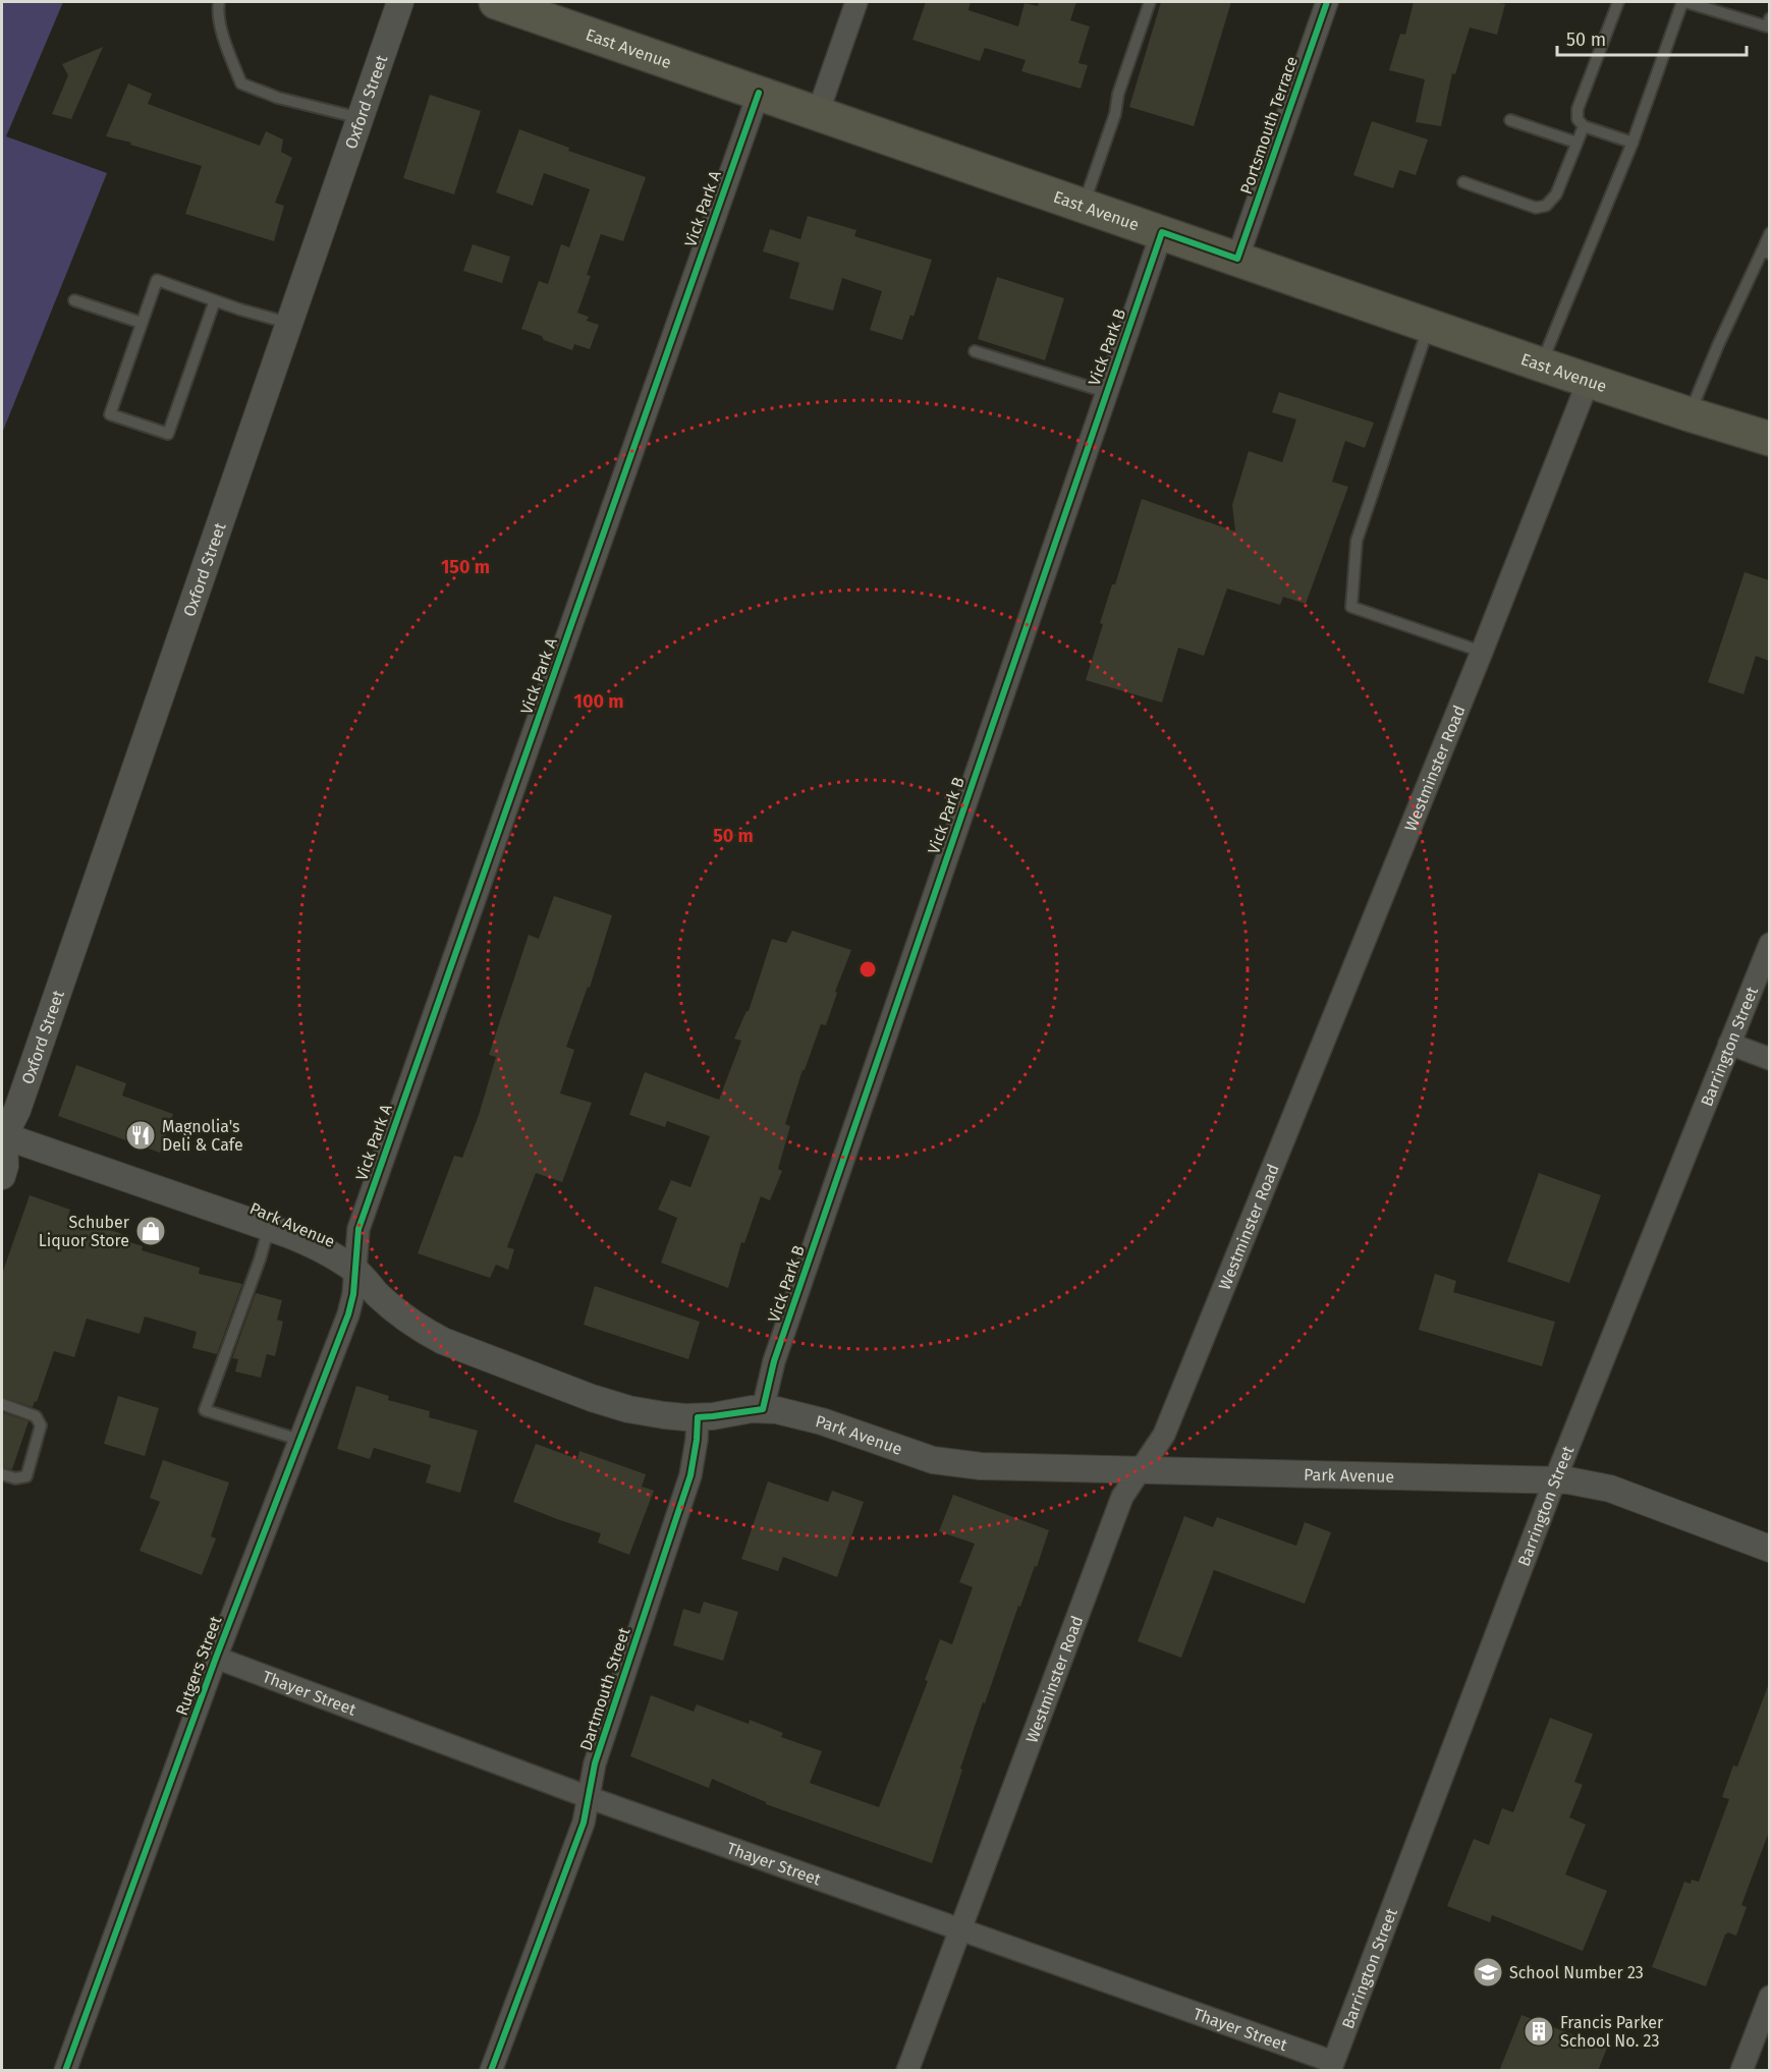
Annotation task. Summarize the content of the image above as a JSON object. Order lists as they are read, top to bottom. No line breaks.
{"streets":{"main road":["East Avenue"],"street":["Oxford Street","Portsmouth Terrace","Vick Park A","Vick Park B","Westminster Road","Barrington Street","Park Avenue","Rutgers Street","Dartmouth Street","Thayer Street"]},"crossings":[["East Avenue","Portsmouth Terrace"],["East Avenue","Vick Park A"],["East Avenue","Vick Park B"],["East Avenue","Westminster Road"],["Oxford Street","Park Avenue"],["Vick Park A","Park Avenue"],["Vick Park A","Rutgers Street"],["Vick Park B","Park Avenue"],["Westminster Road","Park Avenue"],["Westminster Road","Thayer Street"],["Barrington Street","Park Avenue"],["Barrington Street","Thayer Street"],["Park Avenue","Rutgers Street"],["Park Avenue","Dartmouth Street"],["Rutgers Street","Thayer Street"],["Dartmouth Street","Thayer Street"]],"places":{"restaurant":["Magnolia's Deli & Cafe"],"shop":["Schuber Liquor Store"],"school or university":["School Number 23"],"building":["Francis Parker School No. 23"]},"scale_bar":"50 m","rings":["150 m","100 m","50 m"]}
